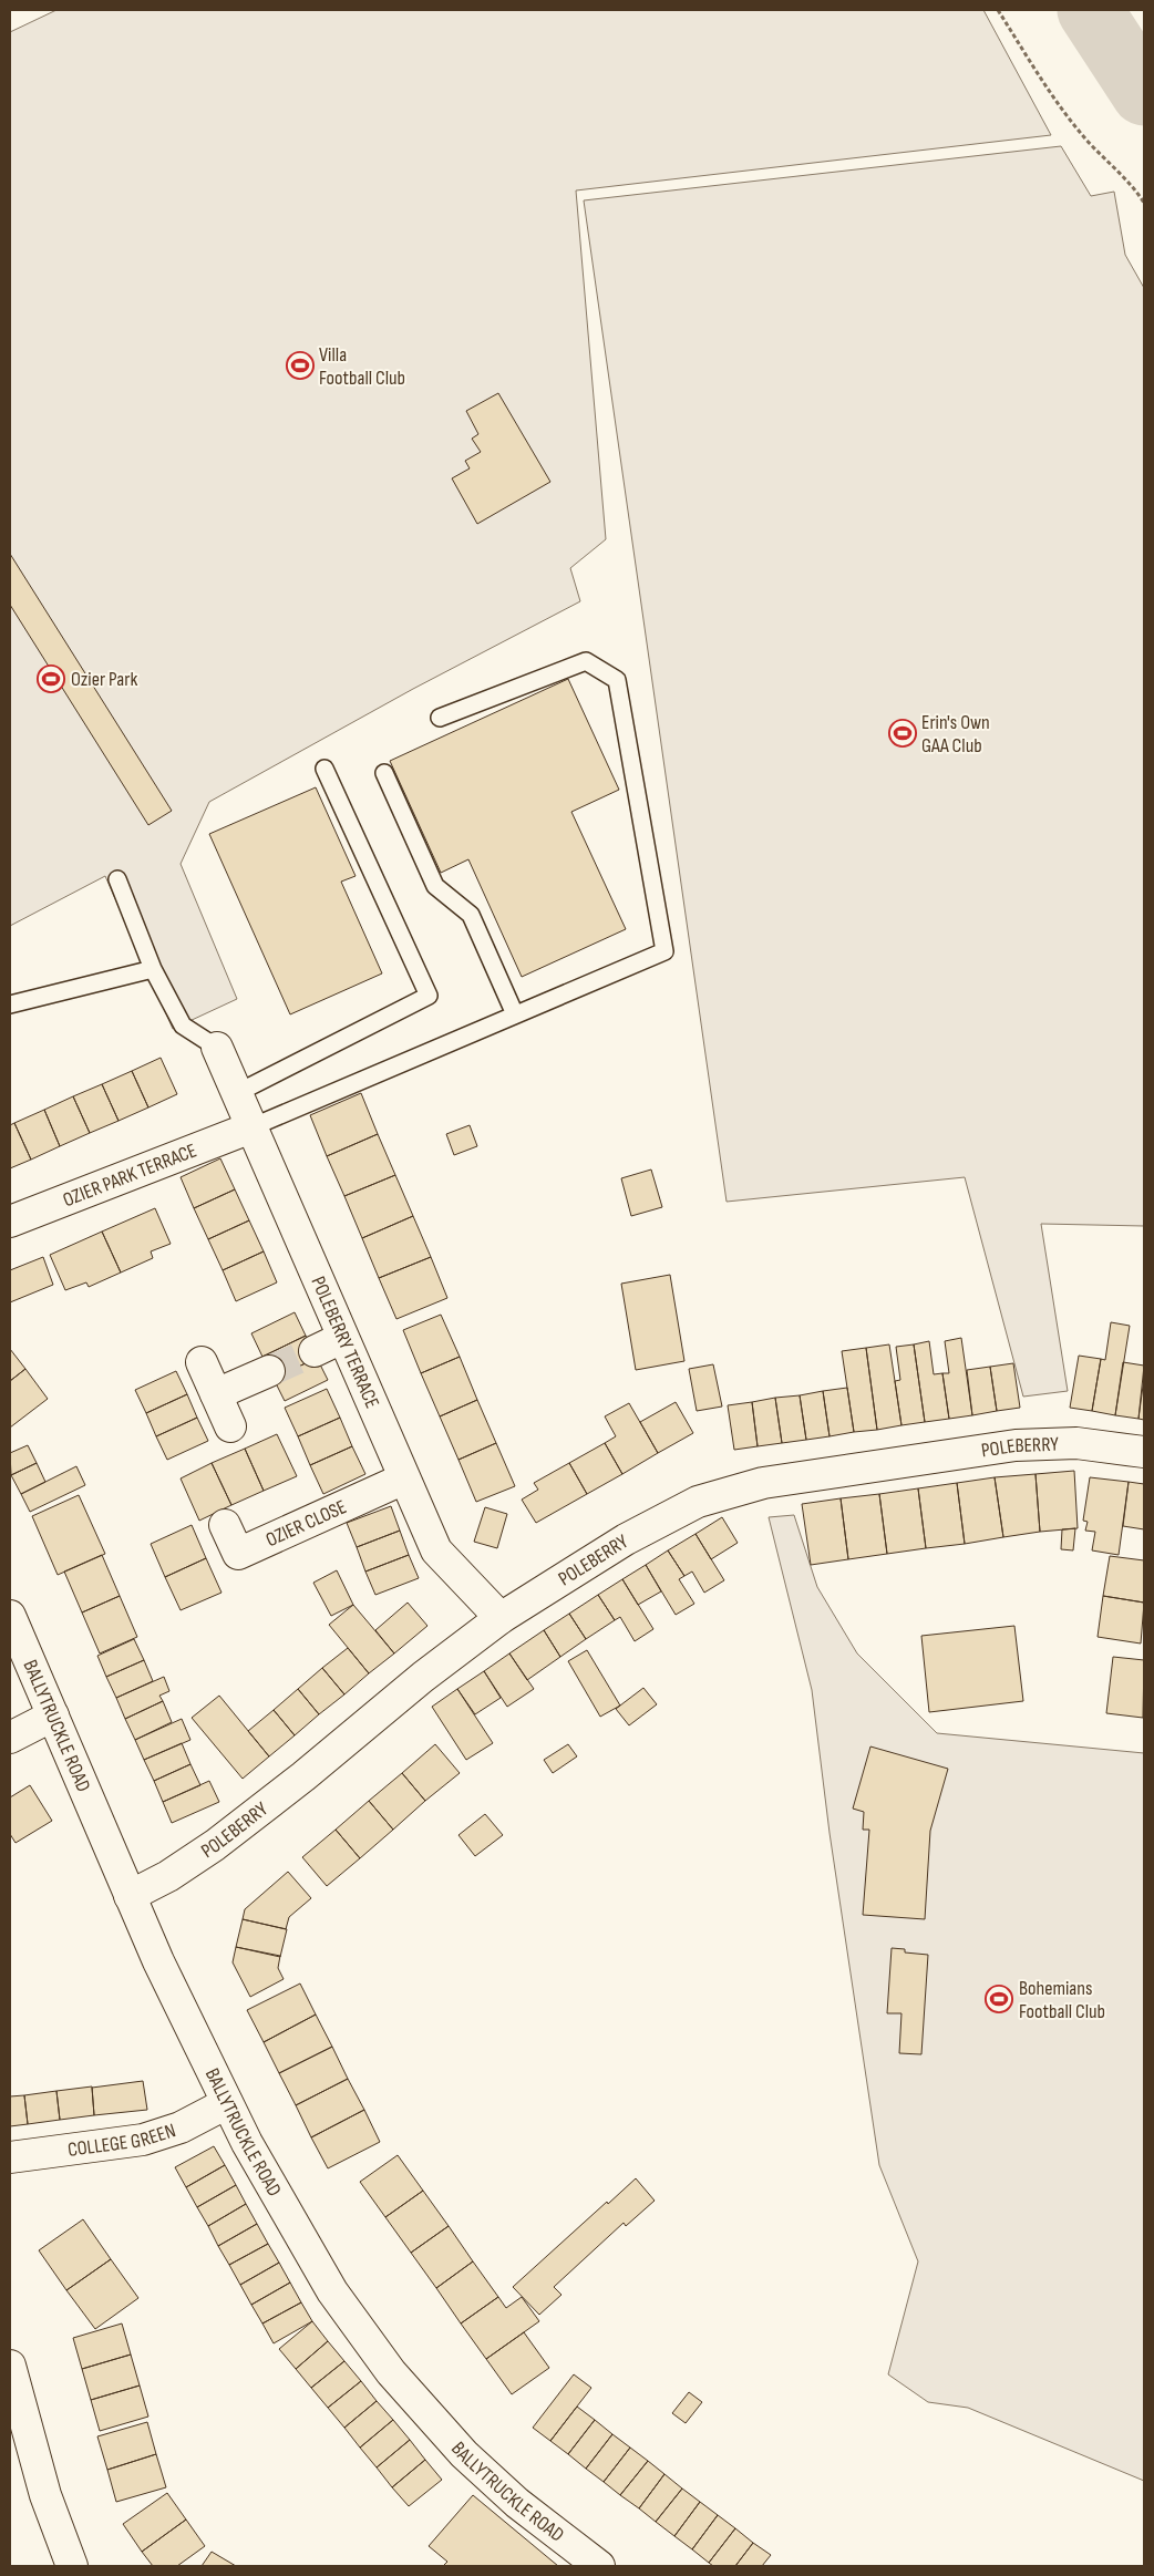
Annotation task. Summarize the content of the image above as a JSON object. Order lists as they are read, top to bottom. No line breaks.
{"streets":{"street":["OZIER PARK TERRACE","POLEBERRY TERRACE","POLEBERRY","OZIER CLOSE","BALLYTRUCKLE ROAD","COLLEGE GREEN"]},"crossings":[["OZIER PARK TERRACE","POLEBERRY TERRACE"],["POLEBERRY TERRACE","POLEBERRY"],["POLEBERRY TERRACE","OZIER CLOSE"],["POLEBERRY","BALLYTRUCKLE ROAD"],["BALLYTRUCKLE ROAD","COLLEGE GREEN"]],"places":{"sports":["Villa Football Club","Ozier Park","Erin's Own GAA Club","Bohemians Football Club"]}}
